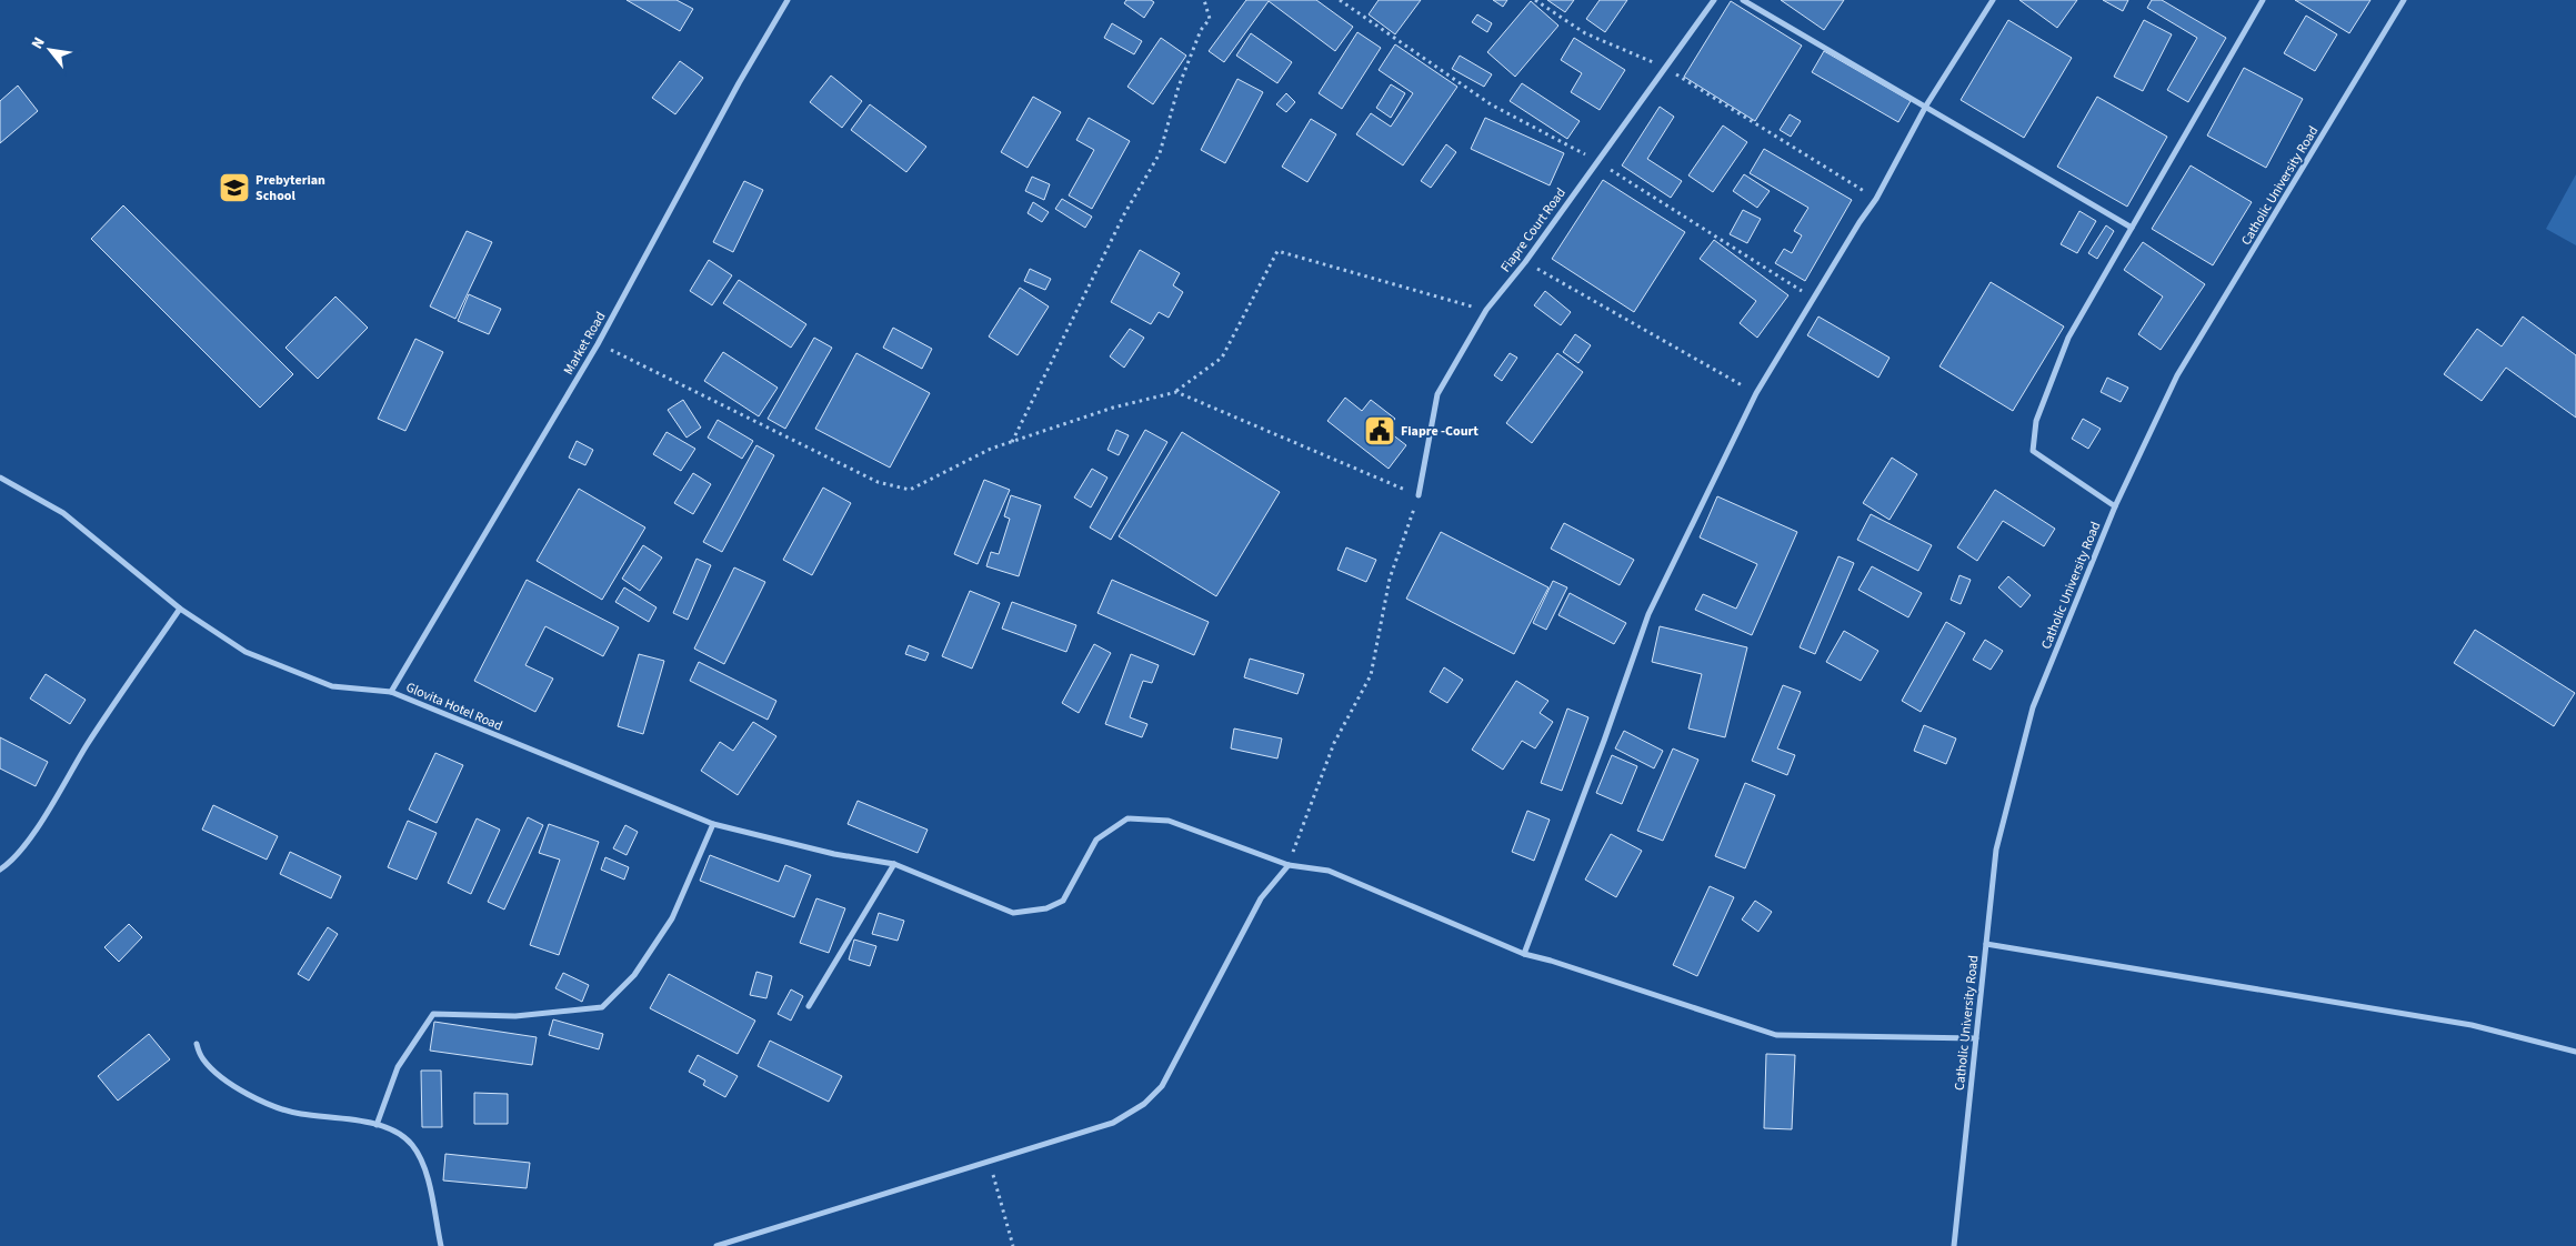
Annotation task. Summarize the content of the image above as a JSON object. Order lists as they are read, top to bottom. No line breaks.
{"streets":{"street":["Catholic University Road","Fiapre Court Road","Market Road","Glovita Hotel Road"]},"crossings":[["Catholic University Road","Glovita Hotel Road"],["Market Road","Glovita Hotel Road"]],"places":{"school or university":["Prebyterian School"],"public building":["Fiapre -Court"]},"north":"top left"}
